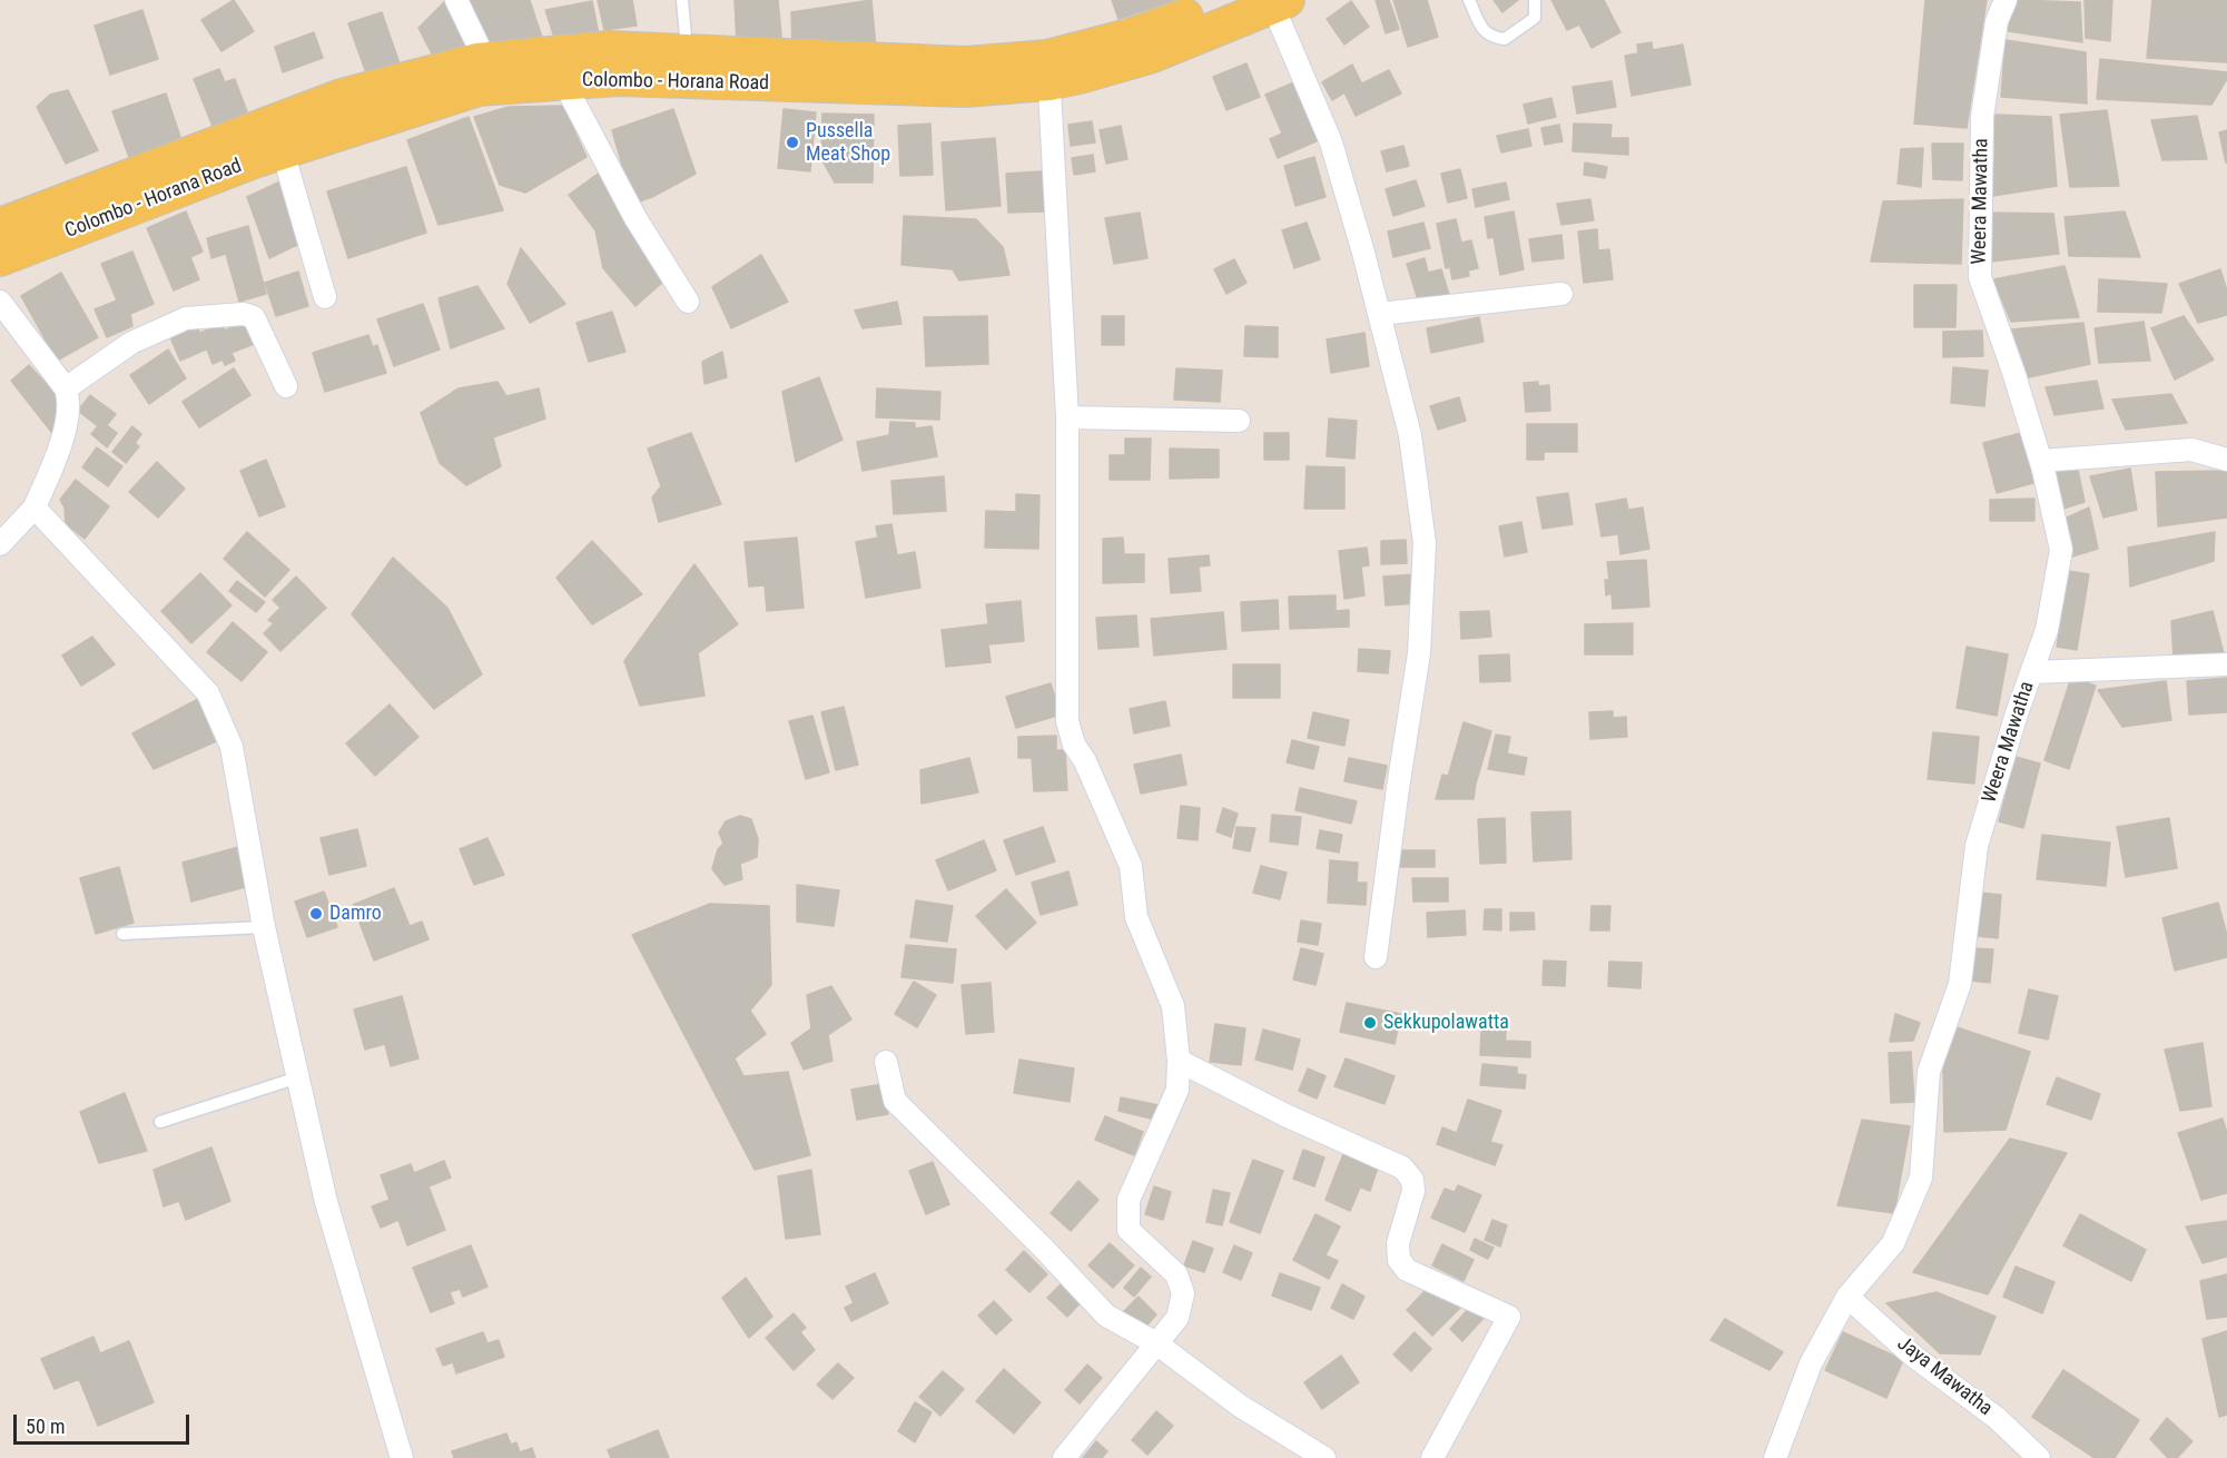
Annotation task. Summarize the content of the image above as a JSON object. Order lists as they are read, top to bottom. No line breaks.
{"streets":{"main road":["Colombo - Horana Road"],"street":["Weera Mawatha","Jaya Mawatha"]},"crossings":[["Weera Mawatha","Jaya Mawatha"]],"places":["Pussella Meat Shop","Damro","Sekkupolawatta"],"scale_bar":"50 m"}
